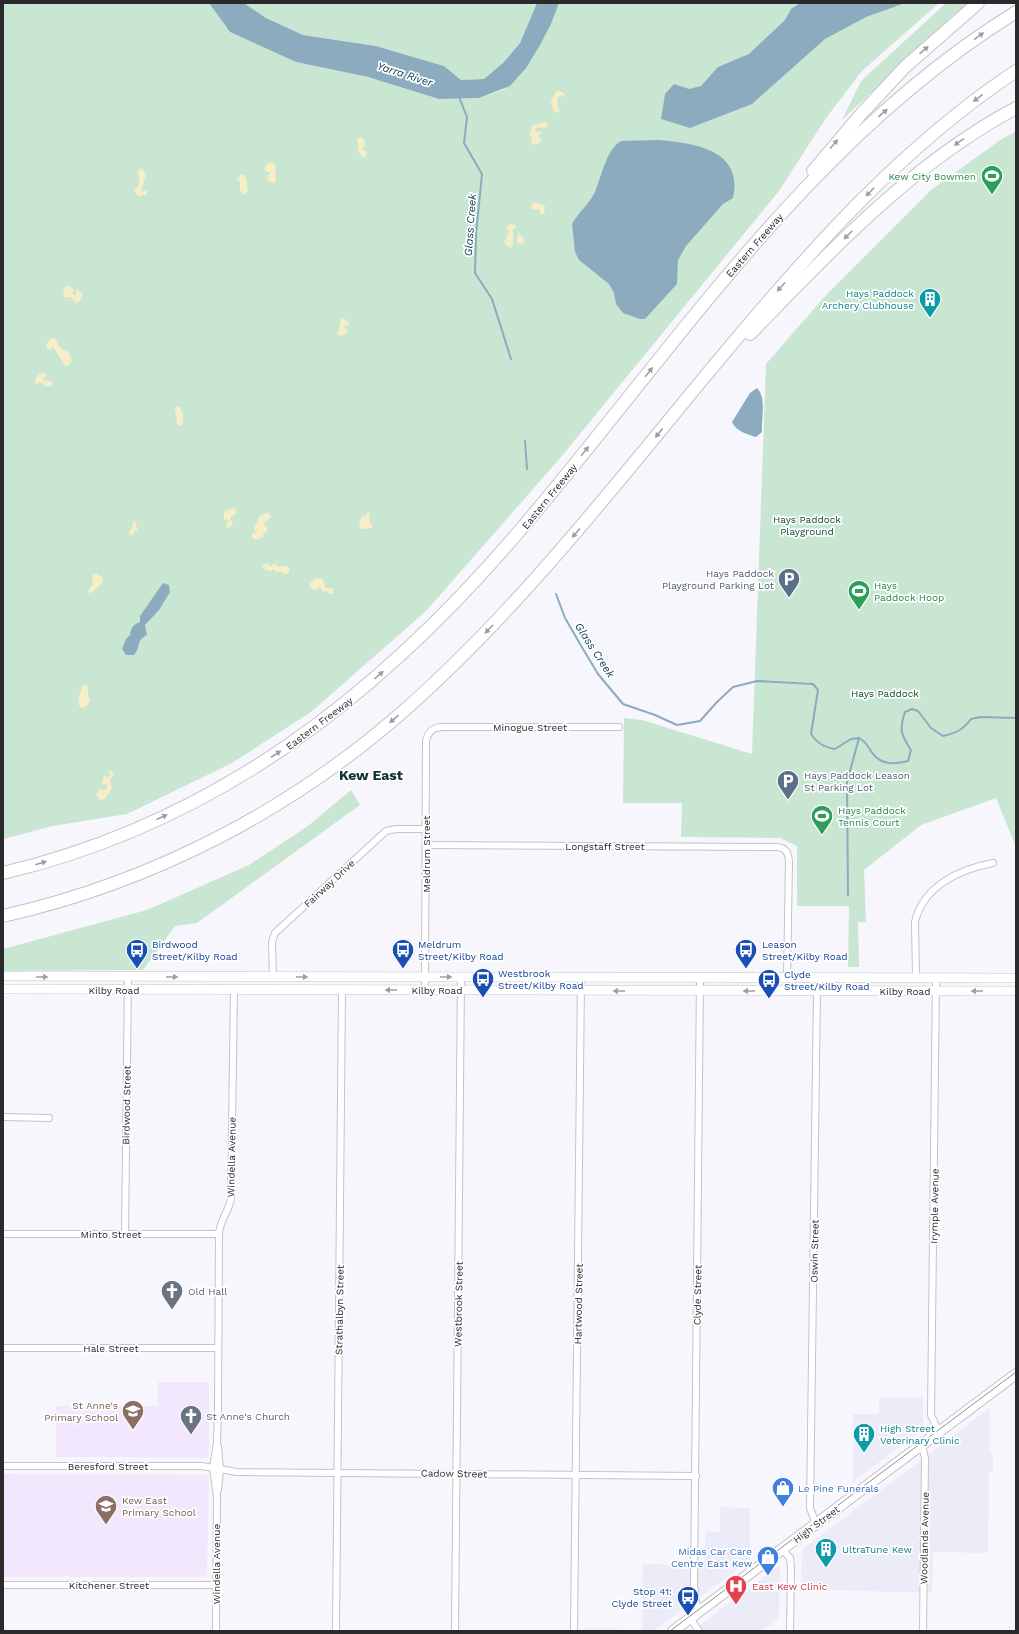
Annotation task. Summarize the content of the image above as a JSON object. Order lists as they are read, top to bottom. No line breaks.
{"streets":{"highway":["Eastern Freeway"],"main road":["High Street"],"street":["Minogue Street","Longstaff Street","Meldrum Street","Fairway Drive","Kilby Road","Birdwood Street","Windella Avenue","Irymple Avenue","Minto Street","Oswin Street","Clyde Street","Westbrook Street","Hartwood Street","Strathalbyn Street","Hale Street","Beresford Street","Cadow Street","Woodlands Avenue","Kitchener Street"]},"crossings":[["Minogue Street","Meldrum Street"],["Longstaff Street","Meldrum Street"],["Longstaff Street","Kilby Road"],["Meldrum Street","Fairway Drive"],["Meldrum Street","Kilby Road"],["Fairway Drive","Kilby Road"],["Kilby Road","Birdwood Street"],["Kilby Road","Windella Avenue"],["Kilby Road","Irymple Avenue"],["Kilby Road","Oswin Street"],["Kilby Road","Clyde Street"],["Kilby Road","Westbrook Street"],["Kilby Road","Hartwood Street"],["Kilby Road","Strathalbyn Street"],["Birdwood Street","Minto Street"],["Windella Avenue","Minto Street"],["Windella Avenue","Hale Street"],["Windella Avenue","Beresford Street"],["Windella Avenue","Cadow Street"],["Windella Avenue","Kitchener Street"],["Irymple Avenue","High Street"],["Oswin Street","High Street"],["Clyde Street","Cadow Street"],["Clyde Street","High Street"],["Westbrook Street","Cadow Street"],["Hartwood Street","Cadow Street"],["Strathalbyn Street","Cadow Street"],["Beresford Street","Cadow Street"],["High Street","Woodlands Avenue"]],"districts":["Kew East"],"water":["Yarra River","Glass Creek"],"parks":["Hays Paddock Playground","Hays Paddock"],"places":{"sports":["Kew City Bowmen","Hays Paddock Hoop","Hays Paddock Tennis Court"],"building":["Hays Paddock Archery Clubhouse","High Street Veterinary Clinic","UltraTune Kew"],"parking":["Hays Paddock Playground Parking Lot","Hays Paddock Leason St Parking Lot"],"bus stop":["Birdwood Street/Kilby Road","Meldrum Street/Kilby Road","Leason Street/Kilby Road","Westbrook Street/Kilby Road","Clyde Street/Kilby Road","Stop 41: Clyde Street"],"church":["Old Hall","St Anne's Church"],"school or university":["St Anne's Primary School","Kew East Primary School"],"shop":["Le Pine Funerals","Midas Car Care Centre East Kew"],"hospital":["East Kew Clinic"]}}
